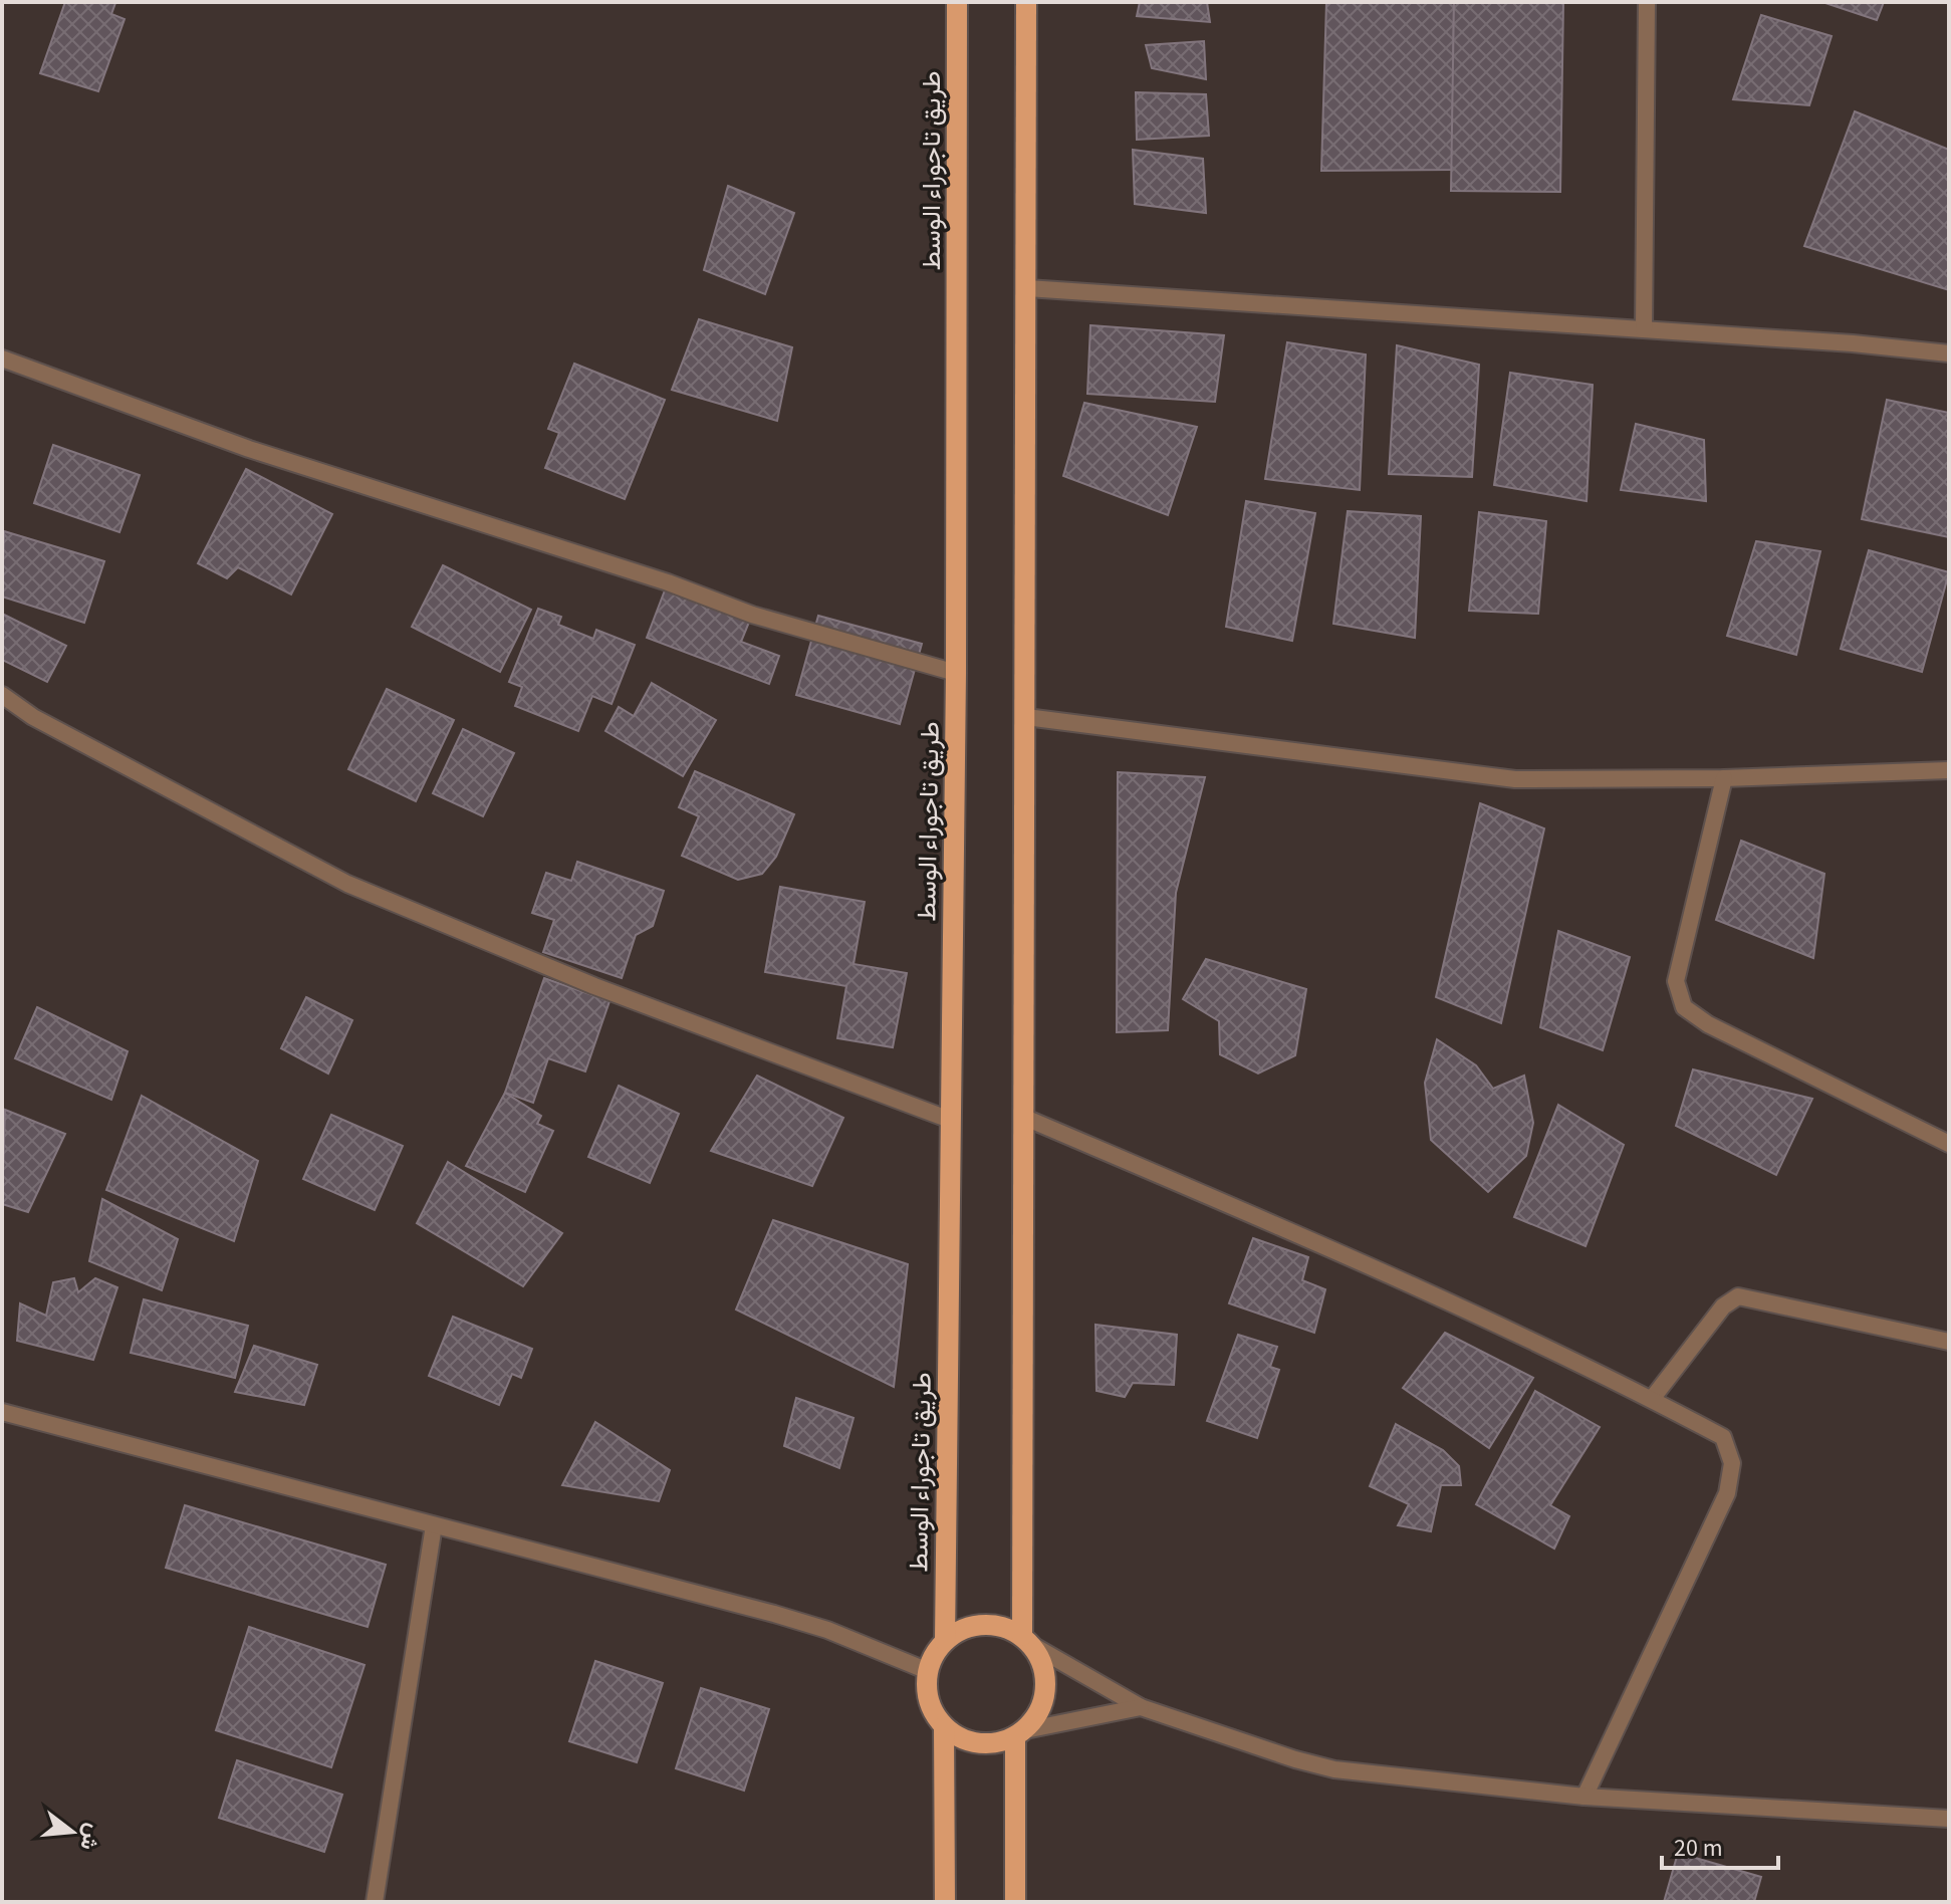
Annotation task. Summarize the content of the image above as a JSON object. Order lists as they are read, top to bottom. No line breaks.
{"streets":{"main road":["طريق تاجوراء الوسط"]},"scale_bar":"20 m","north":"right"}
